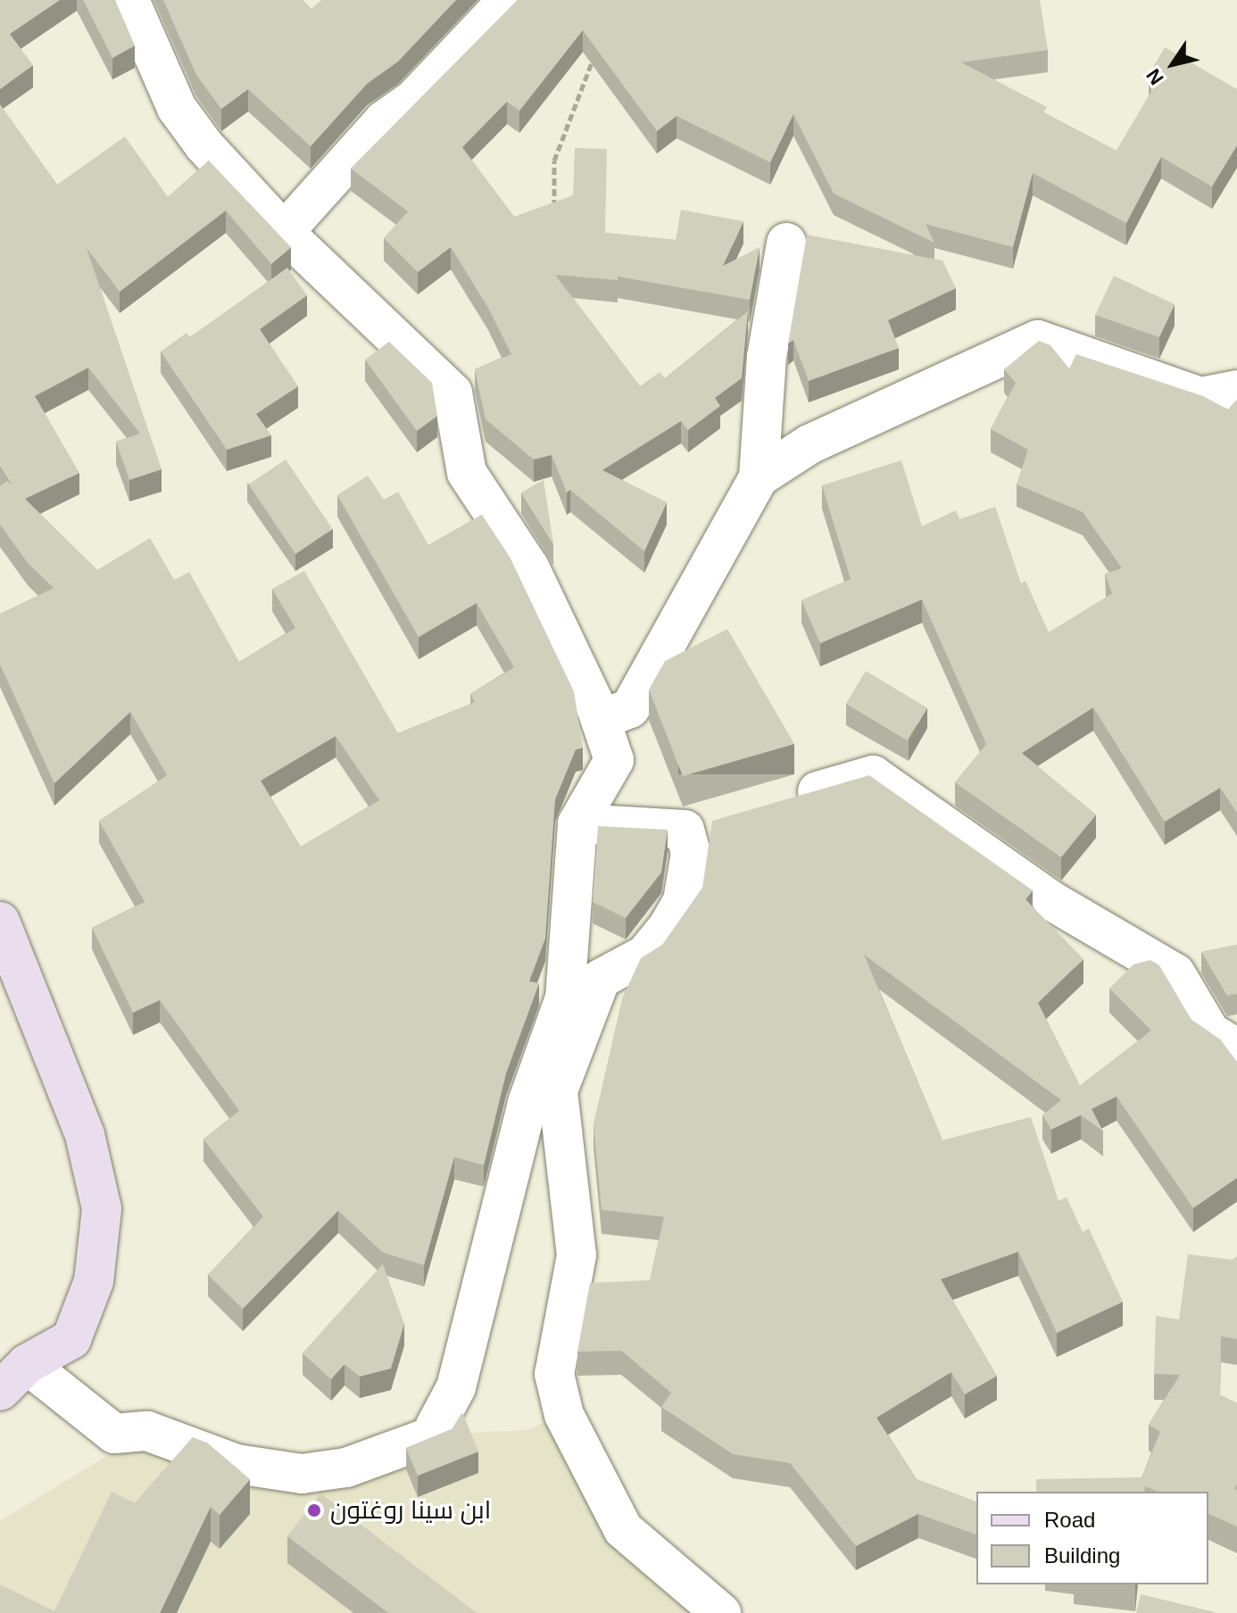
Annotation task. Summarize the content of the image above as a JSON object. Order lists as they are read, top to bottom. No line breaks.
{"places":["ابن سینا روغتون"],"legend":["Road","Building"],"north":"bottom left"}
